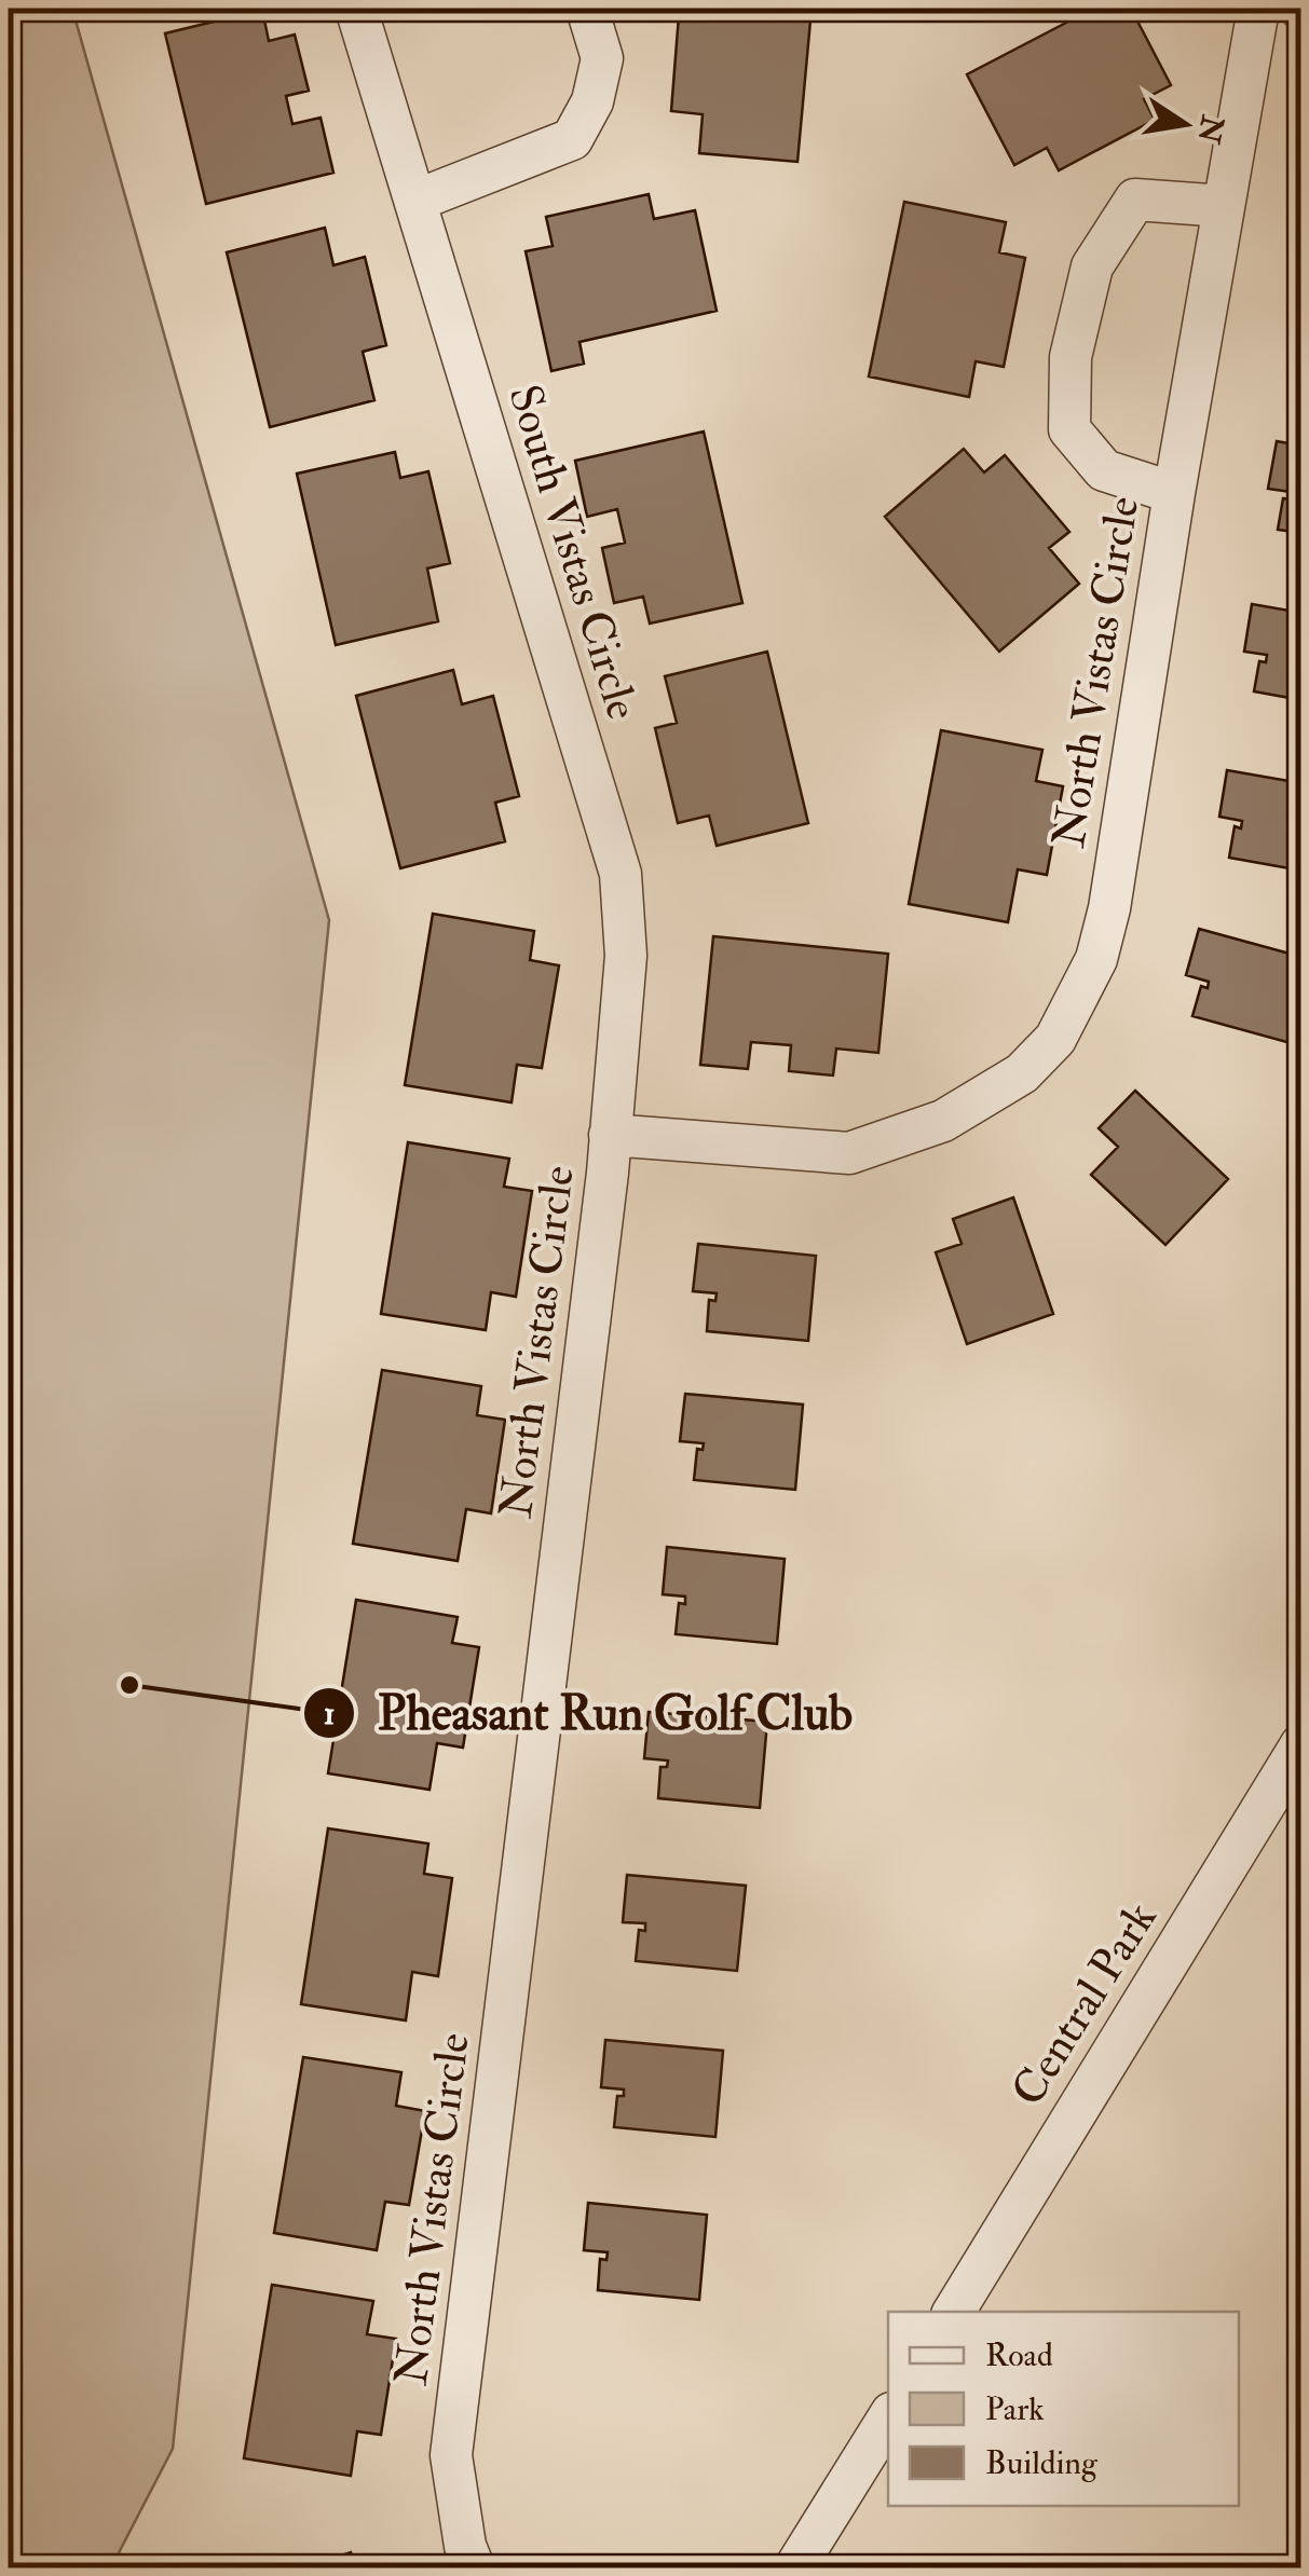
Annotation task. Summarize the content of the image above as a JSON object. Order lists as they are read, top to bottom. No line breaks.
{"streets":{"street":["South Vistas Circle","North Vistas Circle","Central Park"]},"crossings":[["South Vistas Circle","North Vistas Circle"]],"places":["Pheasant Run Golf Club"],"legend":["Road","Park","Building"],"north":"right"}
